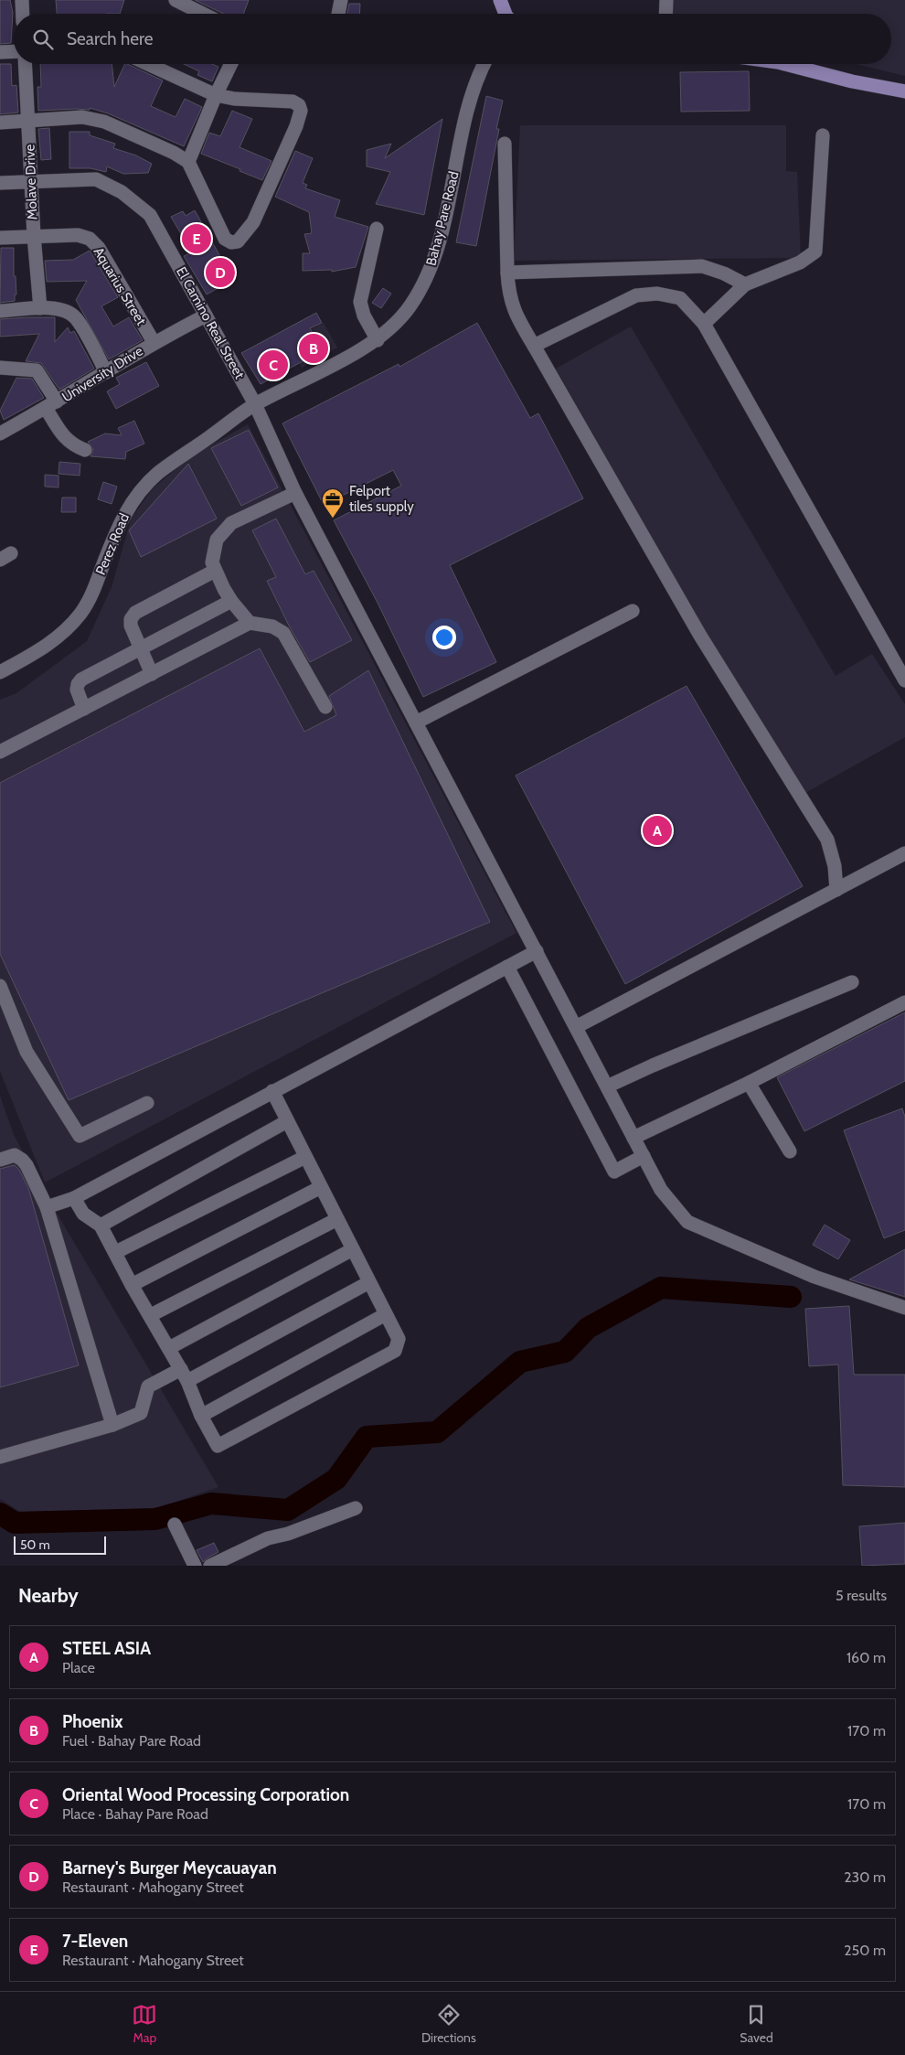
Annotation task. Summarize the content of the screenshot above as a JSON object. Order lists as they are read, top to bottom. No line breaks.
{"streets":{"street":["Molave Drive","Bahay Pare Road","Aquarius Street","El Camino Real Street","University Drive","Perez Road"]},"crossings":[["Molave Drive","Aquarius Street"],["Molave Drive","El Camino Real Street"],["Bahay Pare Road","El Camino Real Street"],["Bahay Pare Road","Perez Road"],["Aquarius Street","University Drive"],["El Camino Real Street","University Drive"],["El Camino Real Street","Perez Road"]],"places":{"office":["Felport tiles supply"]},"scale_bar":"50 m","page":{"search":"Search here","pins":["E","D","B","C","A"],"scale":"50 m","heading":["Nearby","5 results"],"list":[{"mark":"A","name":"STEEL ASIA","note":"Place","value":"160 m"},{"mark":"B","name":"Phoenix","note":"Fuel · Bahay Pare Road","value":"170 m"},{"mark":"C","name":"Oriental Wood Processing Corporation","note":"Place · Bahay Pare Road","value":"170 m"},{"mark":"D","name":"Barney's Burger Meycauayan","note":"Restaurant · Mahogany Street","value":"230 m"},{"mark":"E","name":"7-Eleven","note":"Restaurant · Mahogany Street","value":"250 m"}],"nav":["Map","Directions","Saved"]}}
